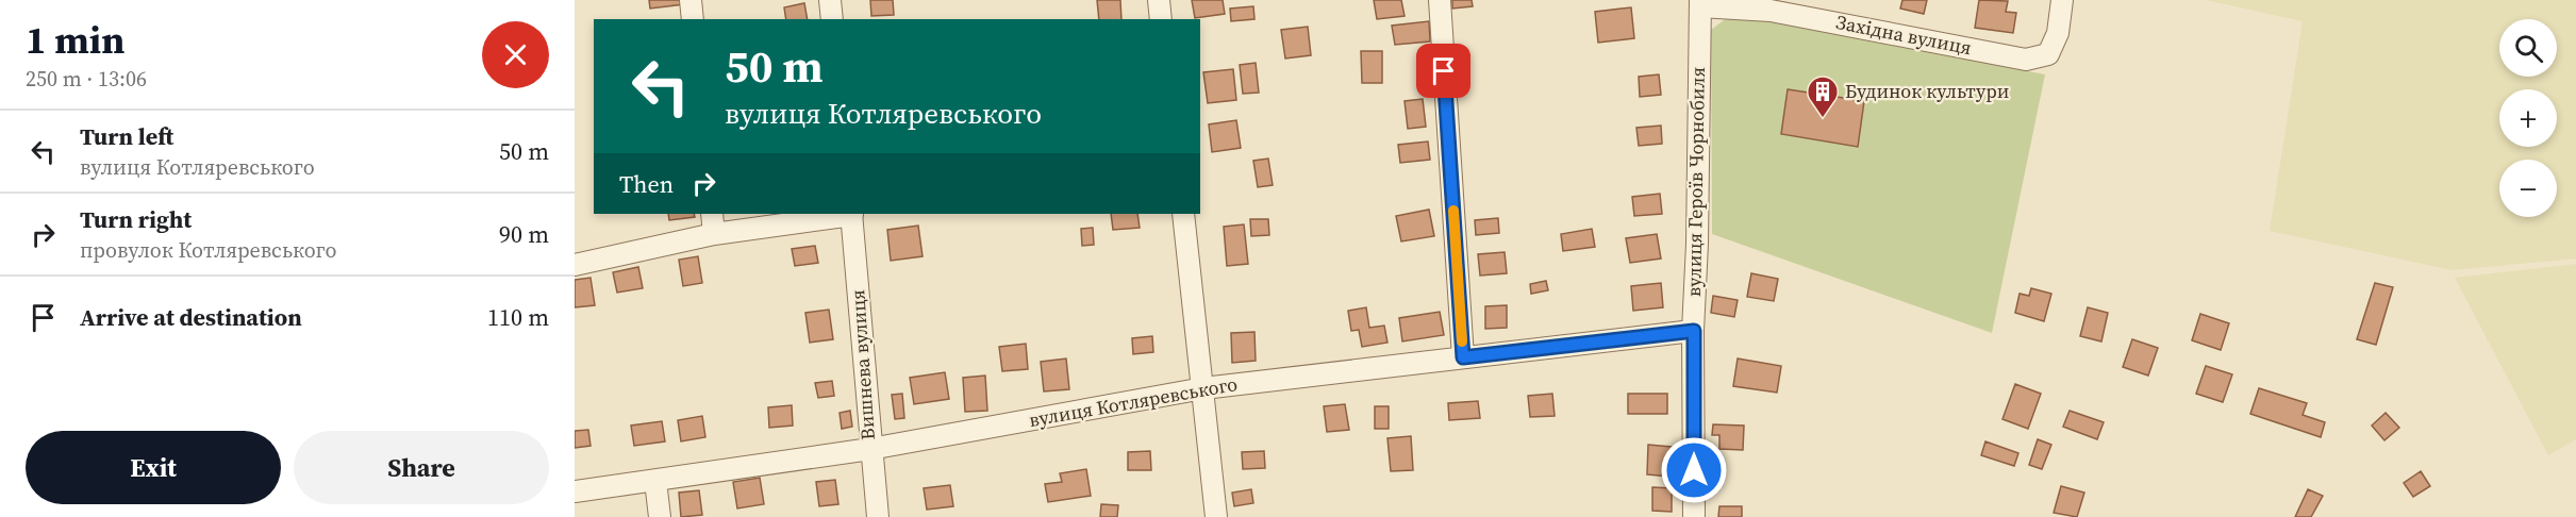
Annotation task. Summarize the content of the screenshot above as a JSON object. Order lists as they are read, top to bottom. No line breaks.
{"streets":{"street":["Західна вулиця","вулиця Героїв Чорнобиля","Вишнева вулиця","вулиця Котляревського"]},"crossings":[["Західна вулиця","вулиця Героїв Чорнобиля"],["вулиця Героїв Чорнобиля","вулиця Котляревського"],["Вишнева вулиця","вулиця Котляревського"]],"places":{"building":["Будинок культури"]},"page":{"heading":["1 min","250 m · 13:06"],"map_buttons":["+","−"],"turn":["50 m","вулиця Котляревського"],"list":[{"name":"Turn left","note":"вулиця Котляревського","value":"50 m"},{"name":"Turn right","note":"провулок Котляревського","value":"90 m"},{"name":"Arrive at destination","value":"110 m"}],"then":"Then","buttons":["Exit","Share"]}}
